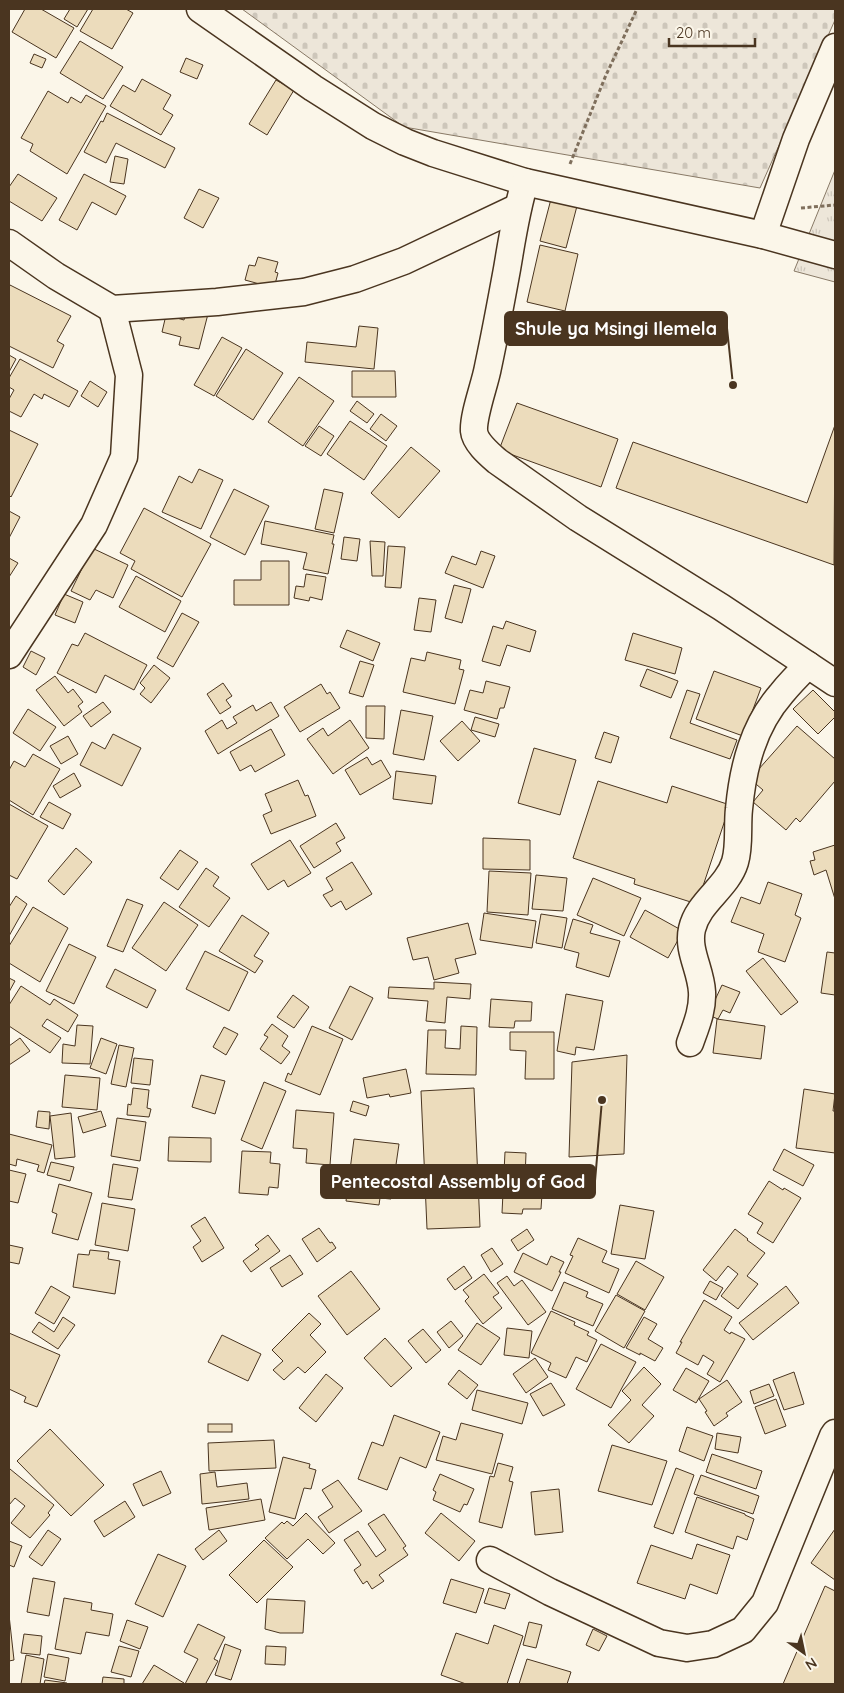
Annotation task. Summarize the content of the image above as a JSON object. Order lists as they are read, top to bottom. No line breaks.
{"places":["Shule ya Msingi Ilemela","Pentecostal Assembly of God"],"scale_bar":"20 m","north":"bottom right"}
